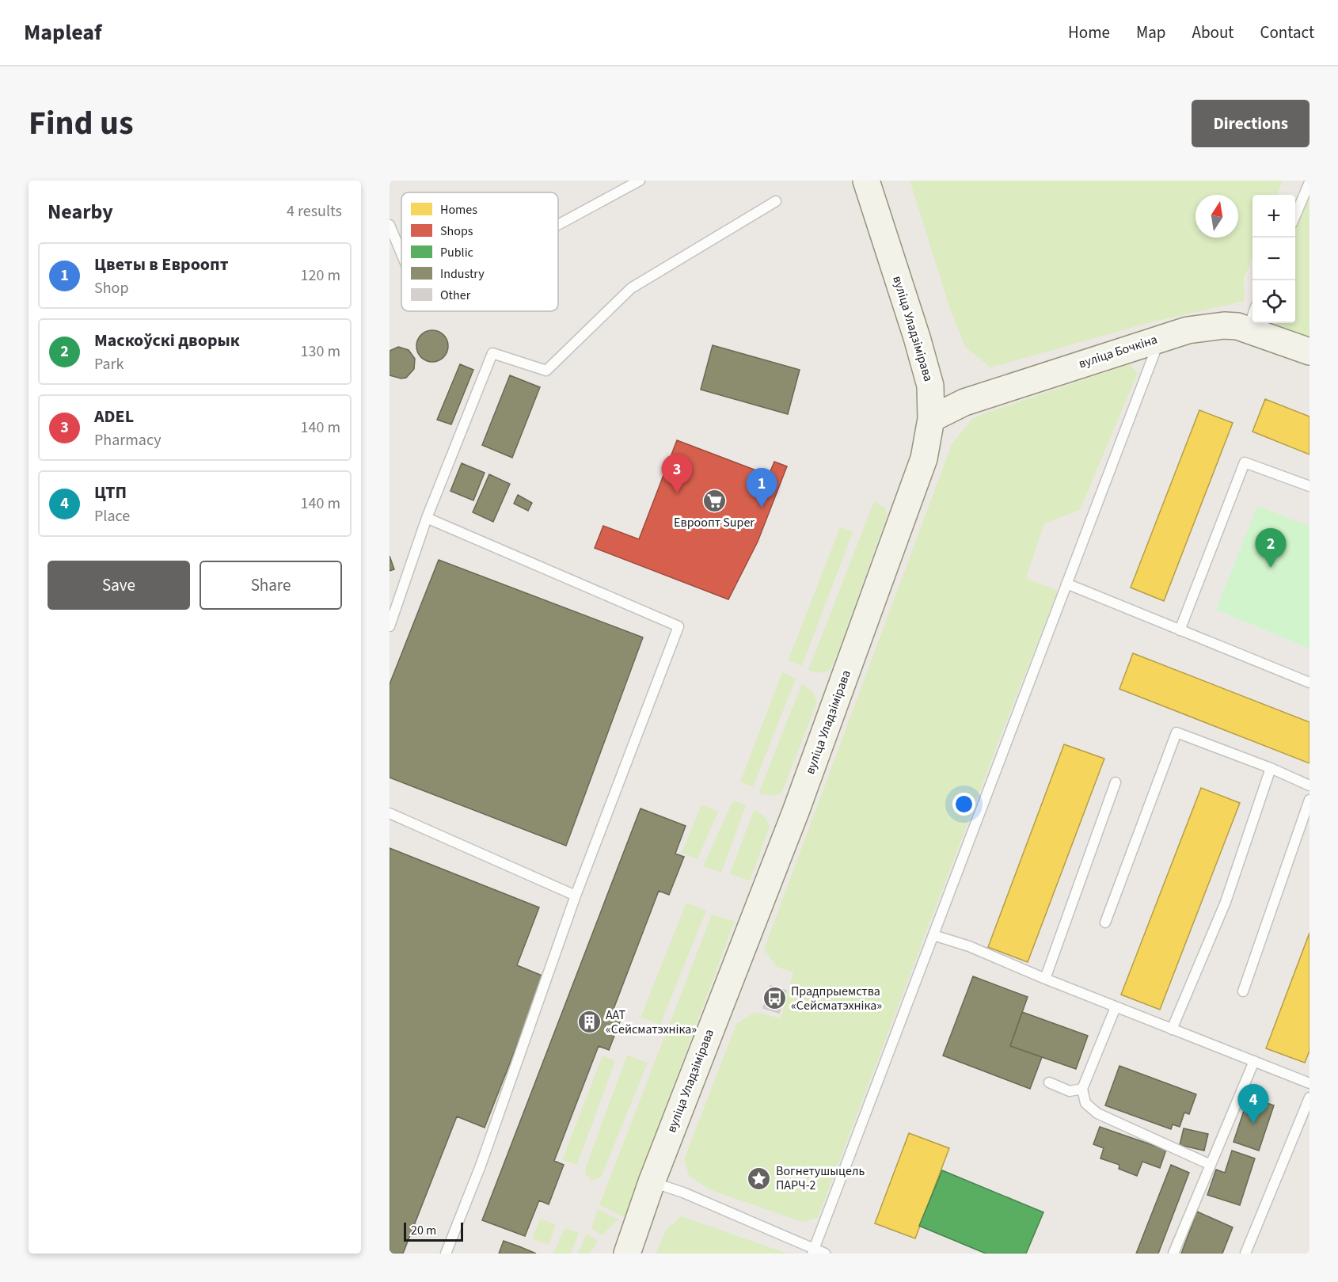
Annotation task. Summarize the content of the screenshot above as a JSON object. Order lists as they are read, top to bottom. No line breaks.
{"streets":{"main road":["вуліца Уладзімірава","вуліца Бочкіна"]},"crossings":[["вуліца Уладзімірава","вуліца Бочкіна"]],"places":{"supermarket":["Евроопт Super"],"bus stop":["Прадпрыемства «Сейсматэхніка»"],"building":["ААТ «Сейсматэхніка»"],"place":["Вогнетушыцель ПАРЧ-2"]},"legend":["Homes","Shops","Public","Industry","Other"],"scale_bar":"20 m","north":"top","page":{"header":"Mapleaf","nav":["Home","Map","About","Contact"],"title":"Find us","buttons":["Directions",["Save","Share"]],"heading":["Nearby","4 results"],"map_buttons":["+","−"],"list":[{"mark":"1","name":"Цветы в Евроопт","note":"Shop","value":"120 m"},{"mark":"2","name":"Маскоўскі дворык","note":"Park","value":"130 m"},{"mark":"3","name":"ADEL","note":"Pharmacy","value":"140 m"},{"mark":"4","name":"ЦТП","note":"Place","value":"140 m"}],"pins":["3","1","2","4"],"scale":"20 m"}}
